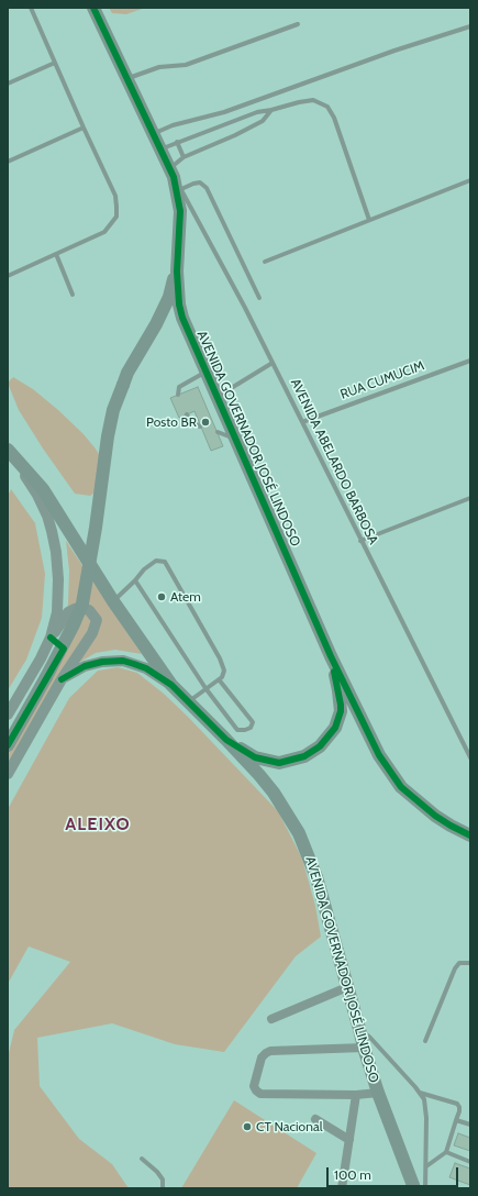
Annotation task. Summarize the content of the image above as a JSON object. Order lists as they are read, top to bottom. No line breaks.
{"streets":{"main road":["AVENIDA GOVERNADOR JOSÉ LINDOSO"],"lane":["RUA CUMUCIM","AVENIDA ABELARDO BARBOSA"]},"crossings":[["RUA CUMUCIM","AVENIDA ABELARDO BARBOSA"],["AVENIDA GOVERNADOR JOSÉ LINDOSO","AVENIDA ABELARDO BARBOSA"]],"districts":["ALEIXO"],"places":["Posto BR","Atem","CT Nacional"],"scale_bar":"100 m"}
